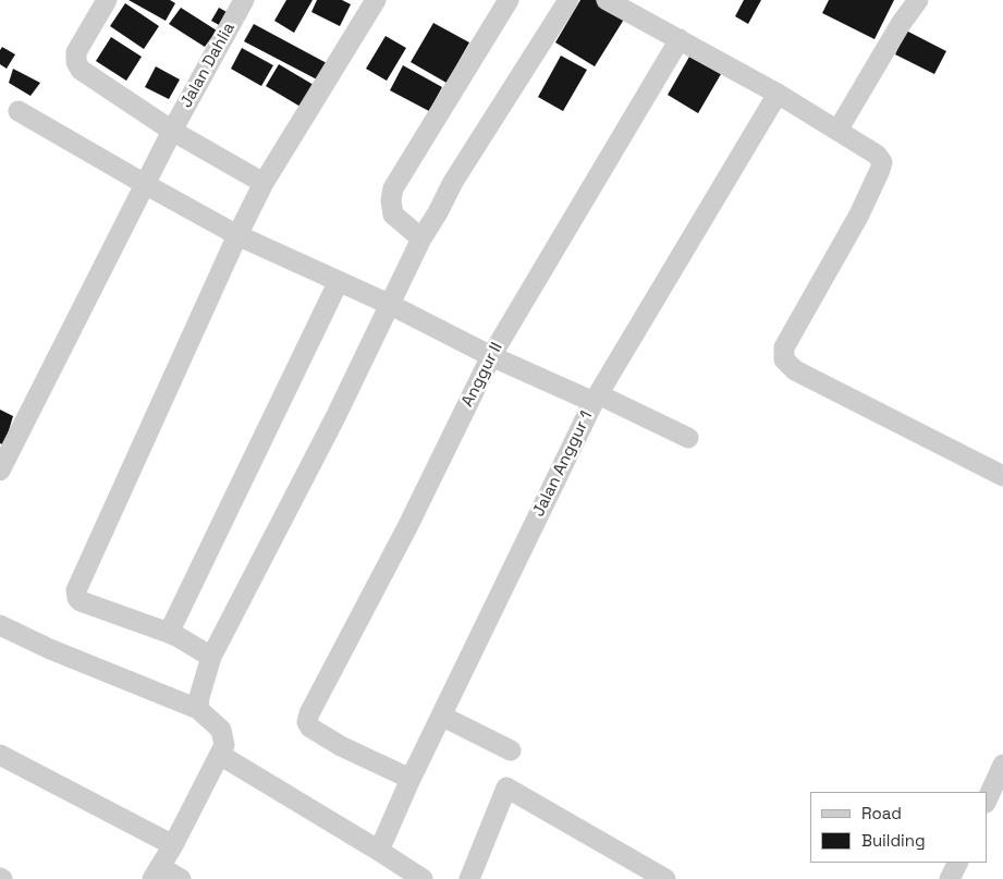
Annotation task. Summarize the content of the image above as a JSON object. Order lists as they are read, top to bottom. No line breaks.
{"streets":{"street":["Jalan Dahlia","Anggur II","Jalan Anggur 1"]},"crossings":[["Anggur II","Jalan Anggur 1"]],"legend":["Road","Building"]}
